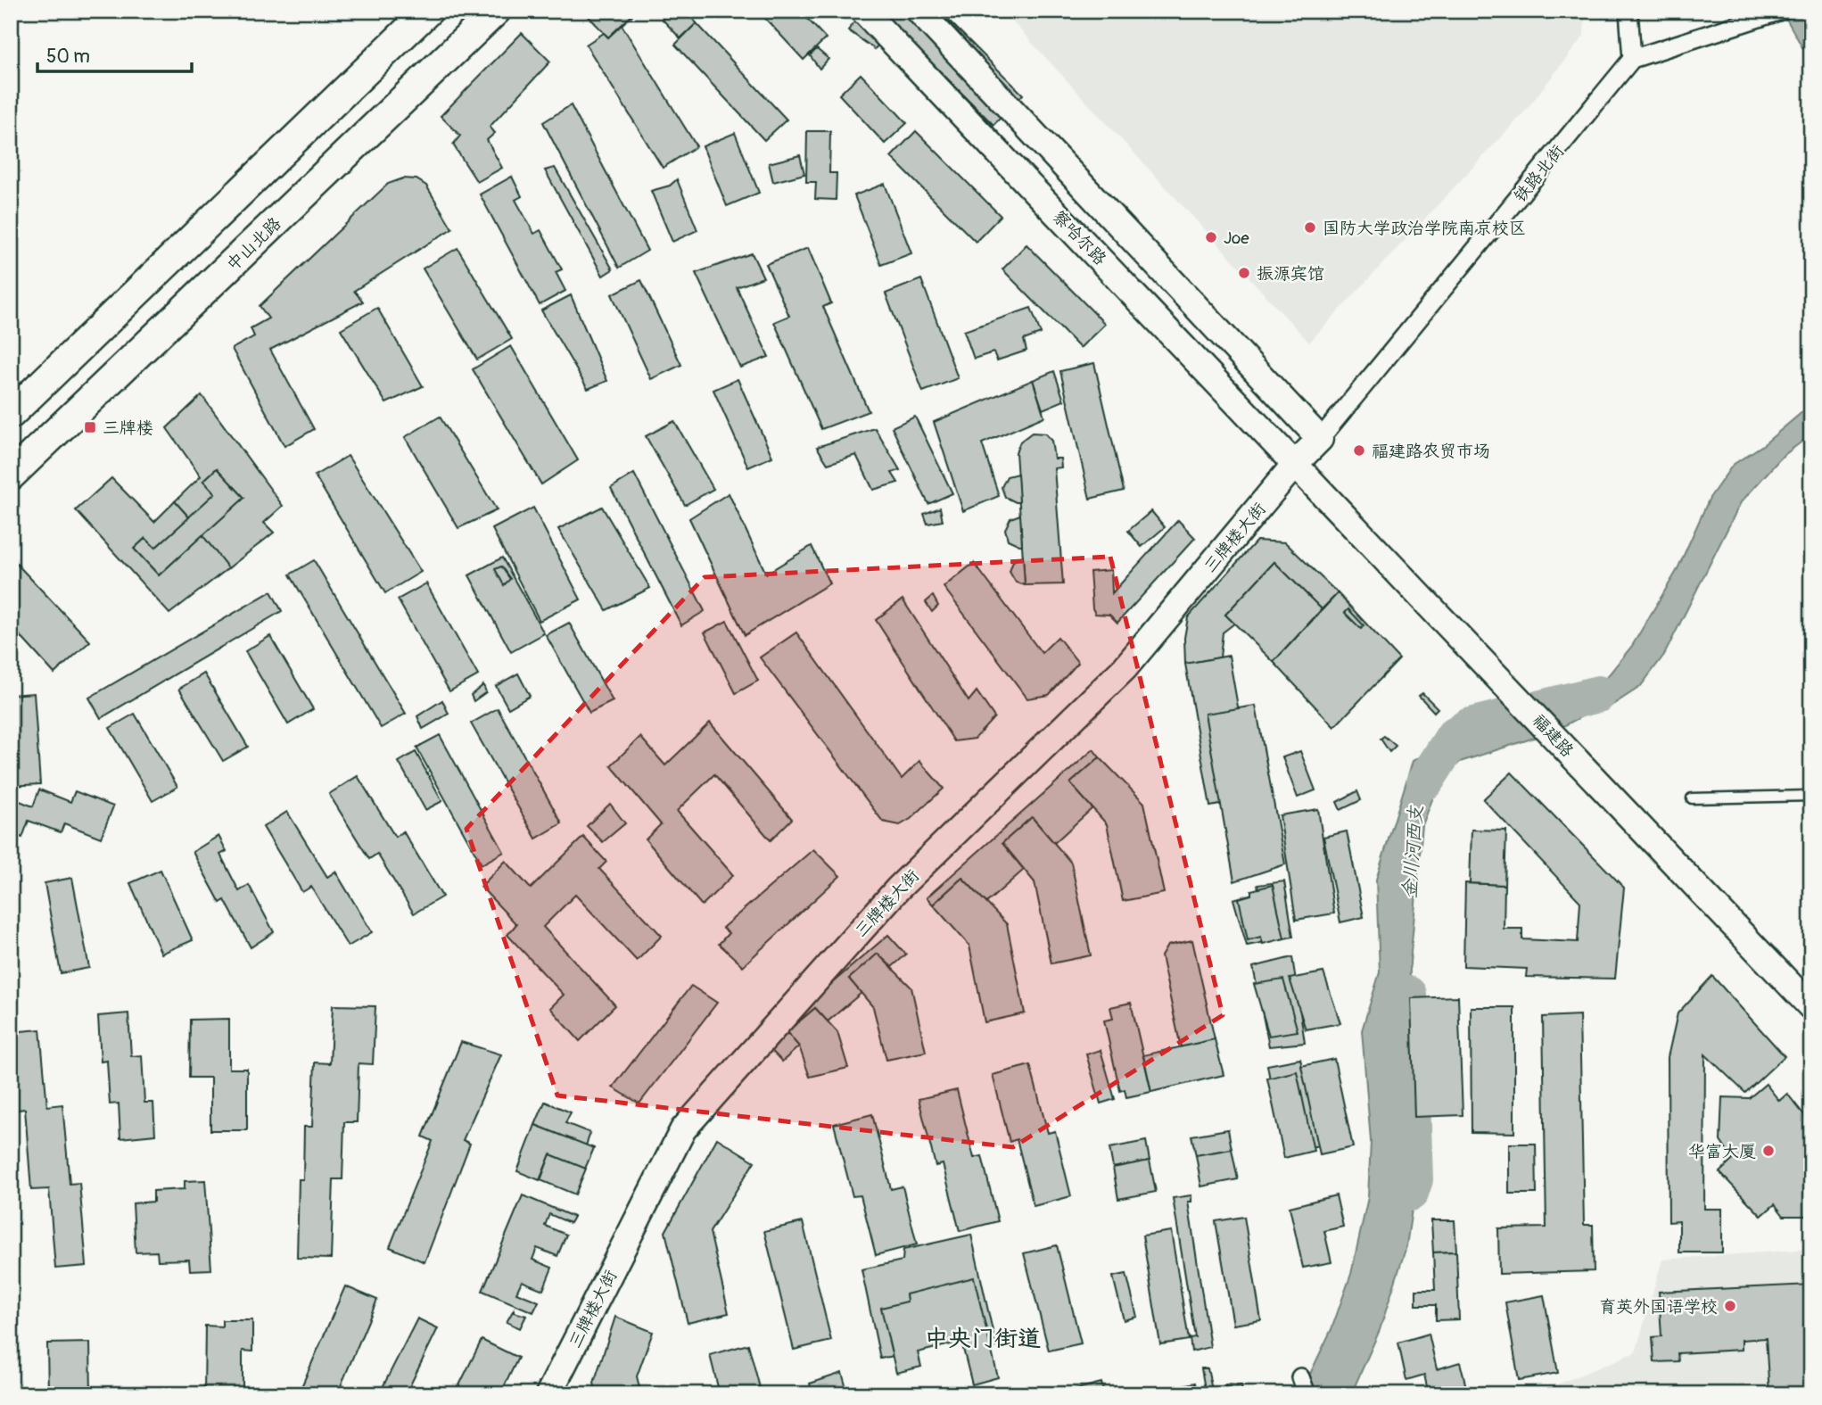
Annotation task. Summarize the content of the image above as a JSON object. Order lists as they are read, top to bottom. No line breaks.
{"streets":{"main road":["铁路北街","察哈尔路","中山北路","三牌楼大街","福建路"]},"crossings":[["铁路北街","察哈尔路"],["铁路北街","三牌楼大街"],["铁路北街","福建路"],["察哈尔路","三牌楼大街"],["察哈尔路","福建路"],["三牌楼大街","福建路"]],"districts":["中央门街道"],"water":["金川河西支"],"places":{"other":["国防大学政治学院南京校区","Joe","振源宾馆","福建路农贸市场","华富大厦","育英外国语学校"],"transit":["三牌楼"]},"scale_bar":"50 m"}
